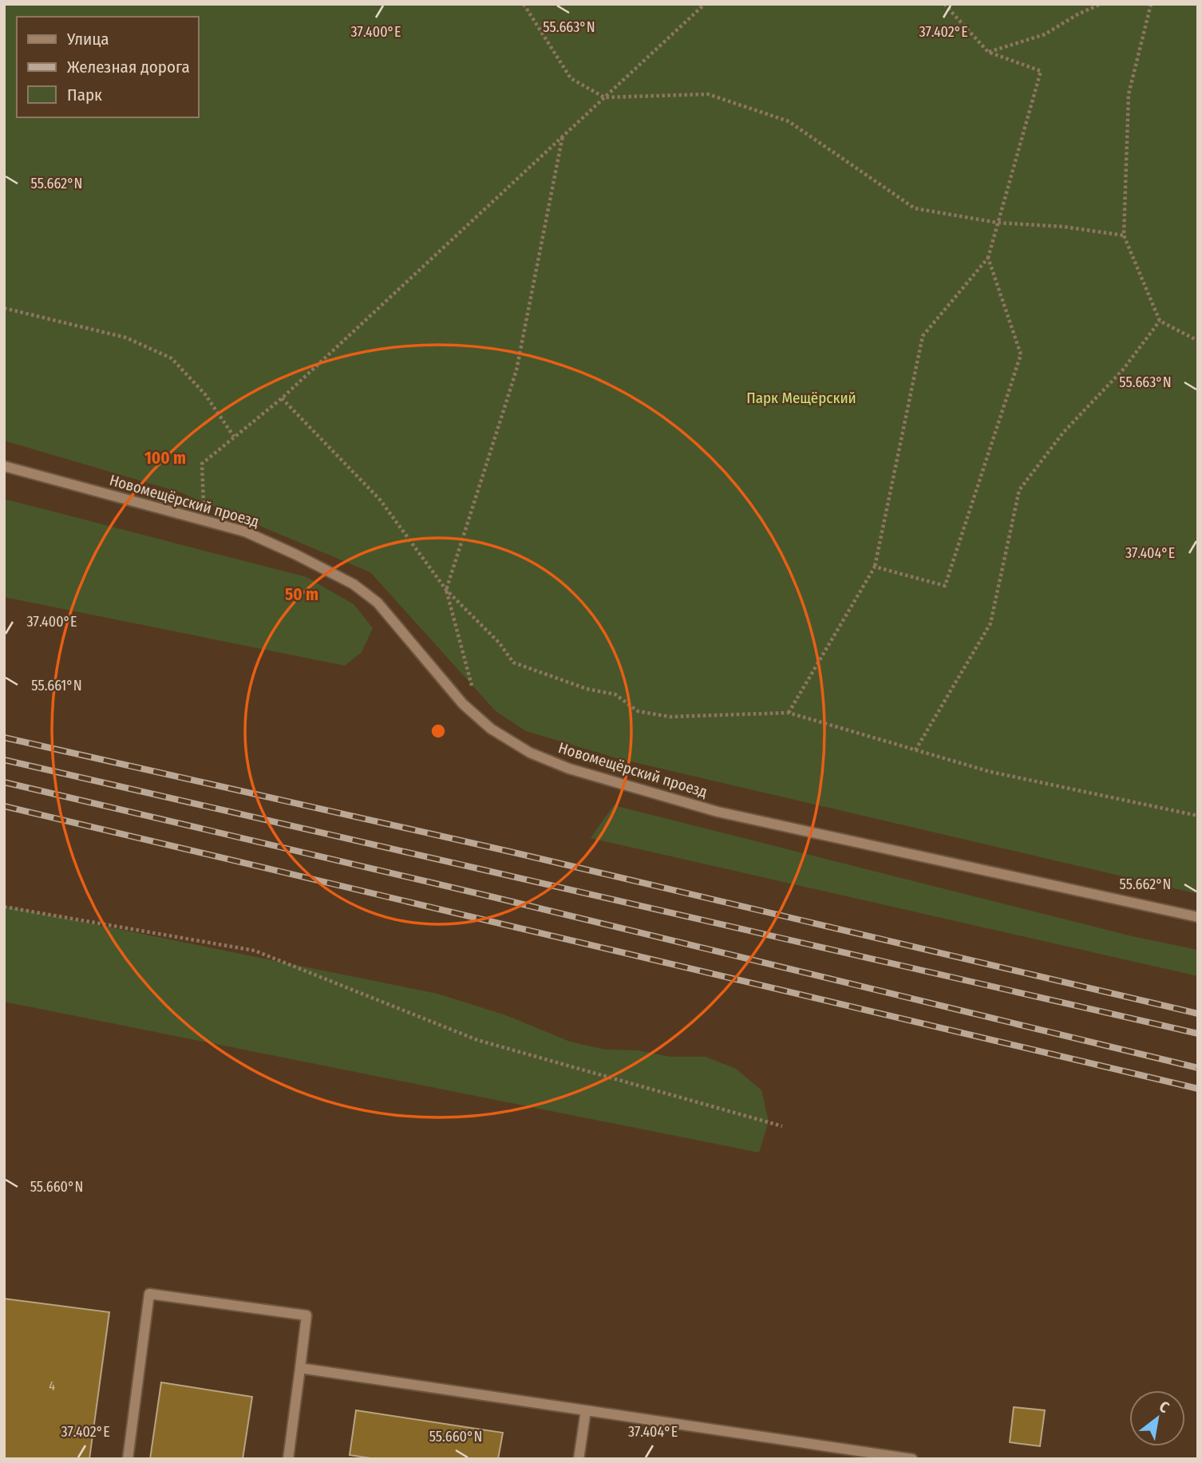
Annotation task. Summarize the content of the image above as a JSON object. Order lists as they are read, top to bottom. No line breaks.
{"streets":{"street":["Новомещёрский проезд"]},"parks":["Парк Мещёрский"],"house_numbers":["4"],"legend":["Улица","Железная дорога","Парк"],"north":"top right","coordinates":["55.663°N","37.400°E","37.402°E","55.662°N","37.404°E","55.661°N","55.660°N"],"rings":["100 m","50 m"]}
